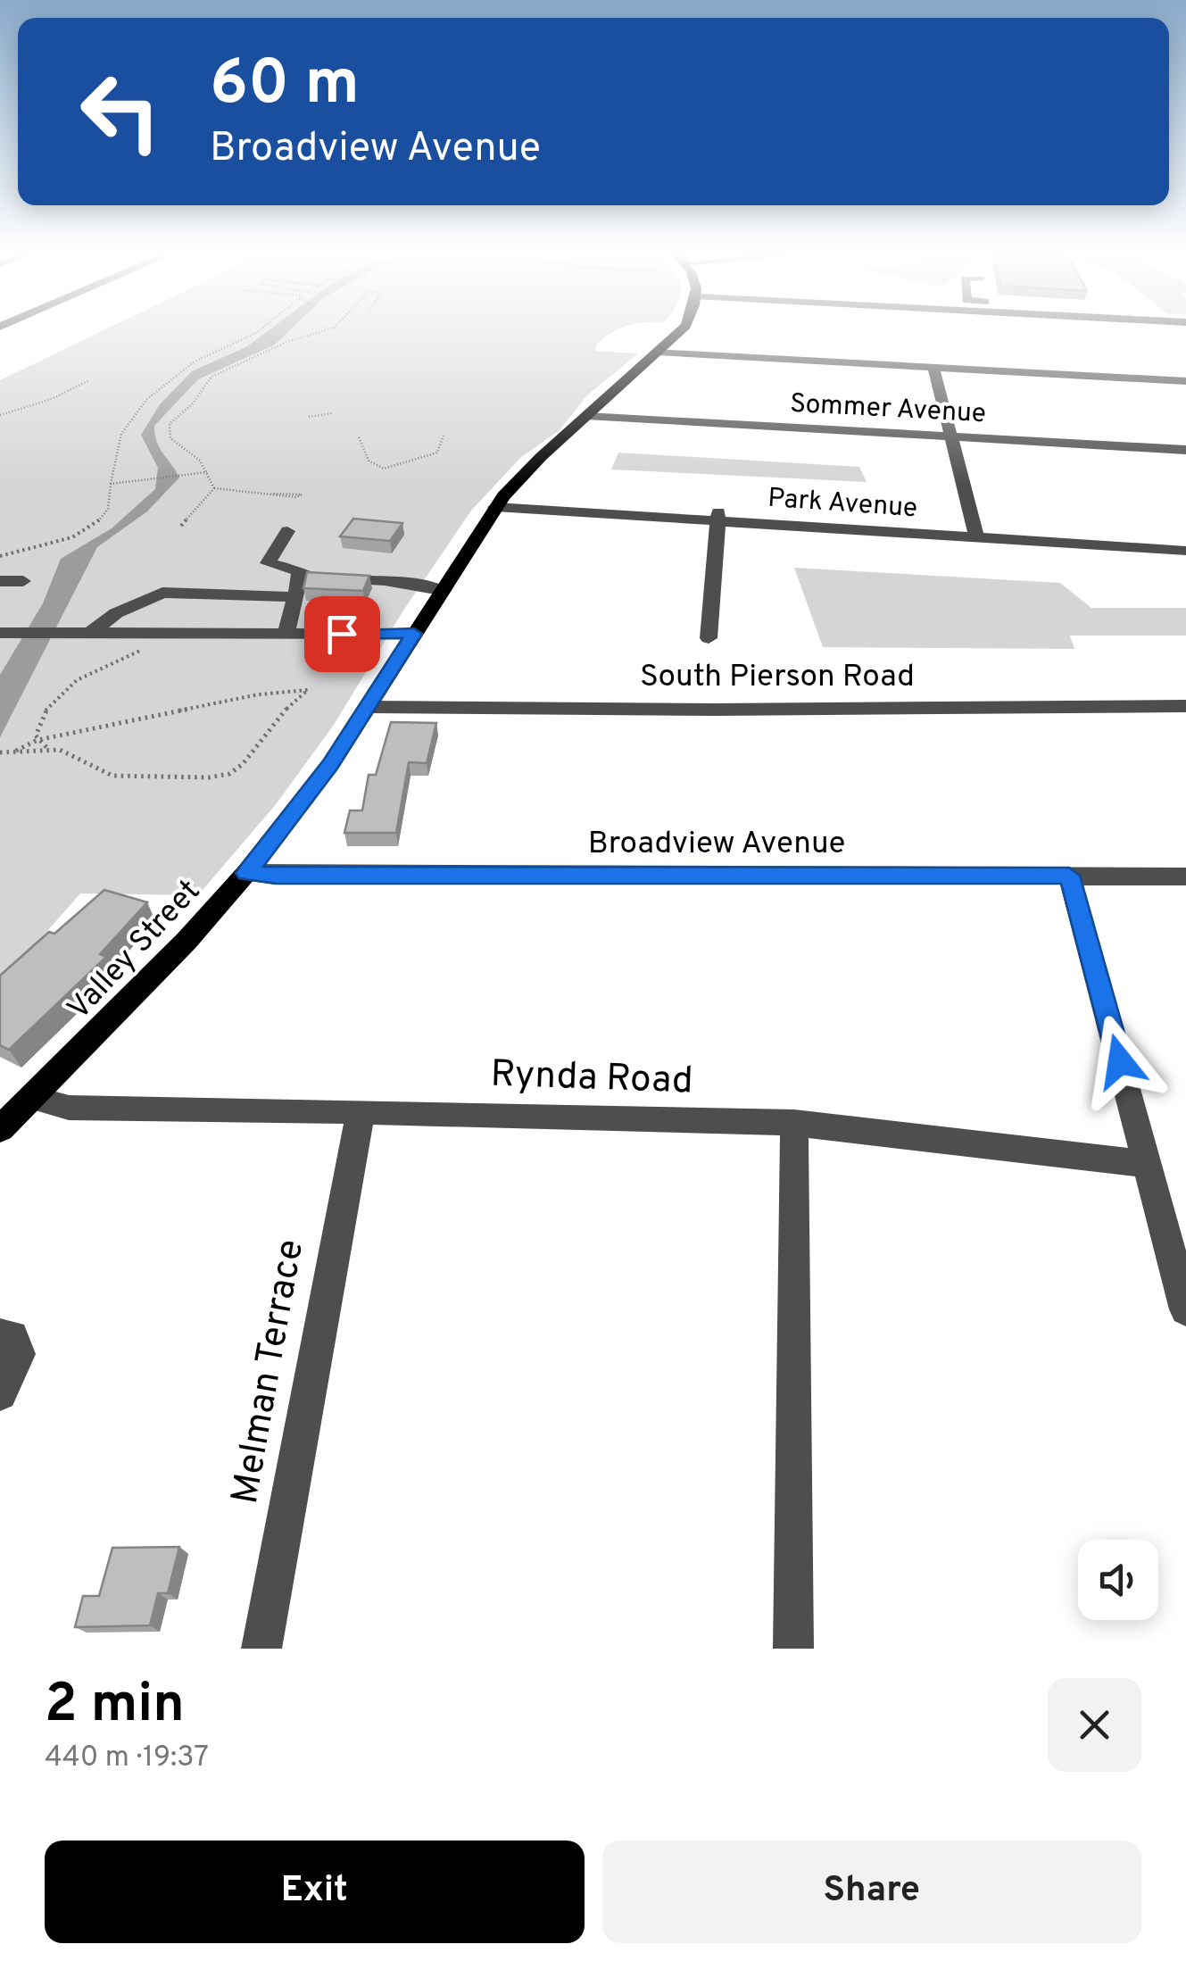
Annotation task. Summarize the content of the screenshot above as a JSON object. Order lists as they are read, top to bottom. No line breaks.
{"streets":{"main road":["Valley Street"],"street":["Sommer Avenue","Park Avenue","South Pierson Road","Broadview Avenue","Rynda Road","Melman Terrace"]},"crossings":[["Sommer Avenue","Valley Street"],["Park Avenue","Valley Street"],["South Pierson Road","Valley Street"],["Broadview Avenue","Valley Street"],["Valley Street","Rynda Road"],["Rynda Road","Melman Terrace"]],"page":{"turn":["60 m","Broadview Avenue"],"heading":["2 min","440 m · 19:37"],"buttons":["Exit","Share"]}}
